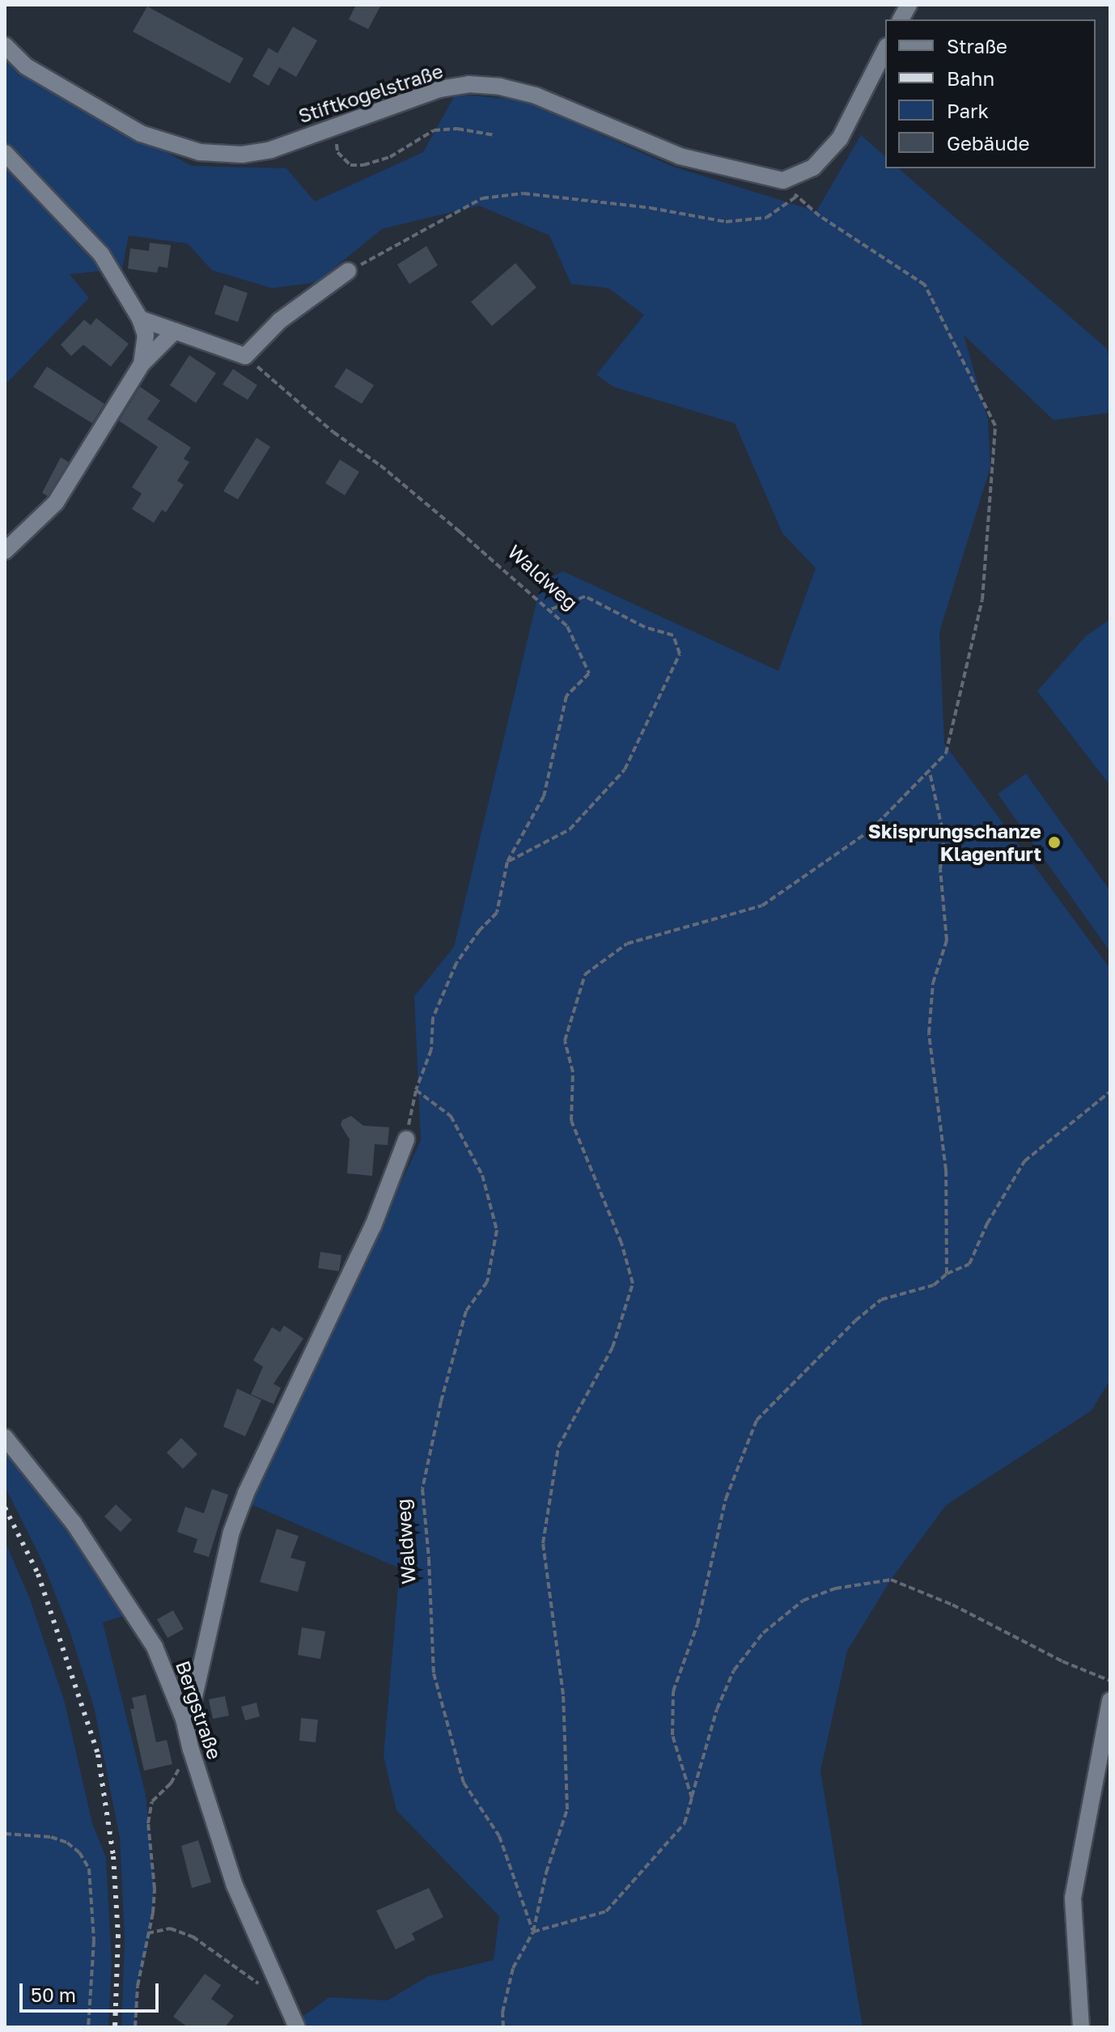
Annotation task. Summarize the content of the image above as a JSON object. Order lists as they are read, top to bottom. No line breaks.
{"streets":{"street":["Stiftkogelstraße","Bergstraße"],"path":["Waldweg"]},"places":["Skisprungschanze Klagenfurt"],"legend":["Straße","Bahn","Park","Gebäude"],"scale_bar":"50 m"}
